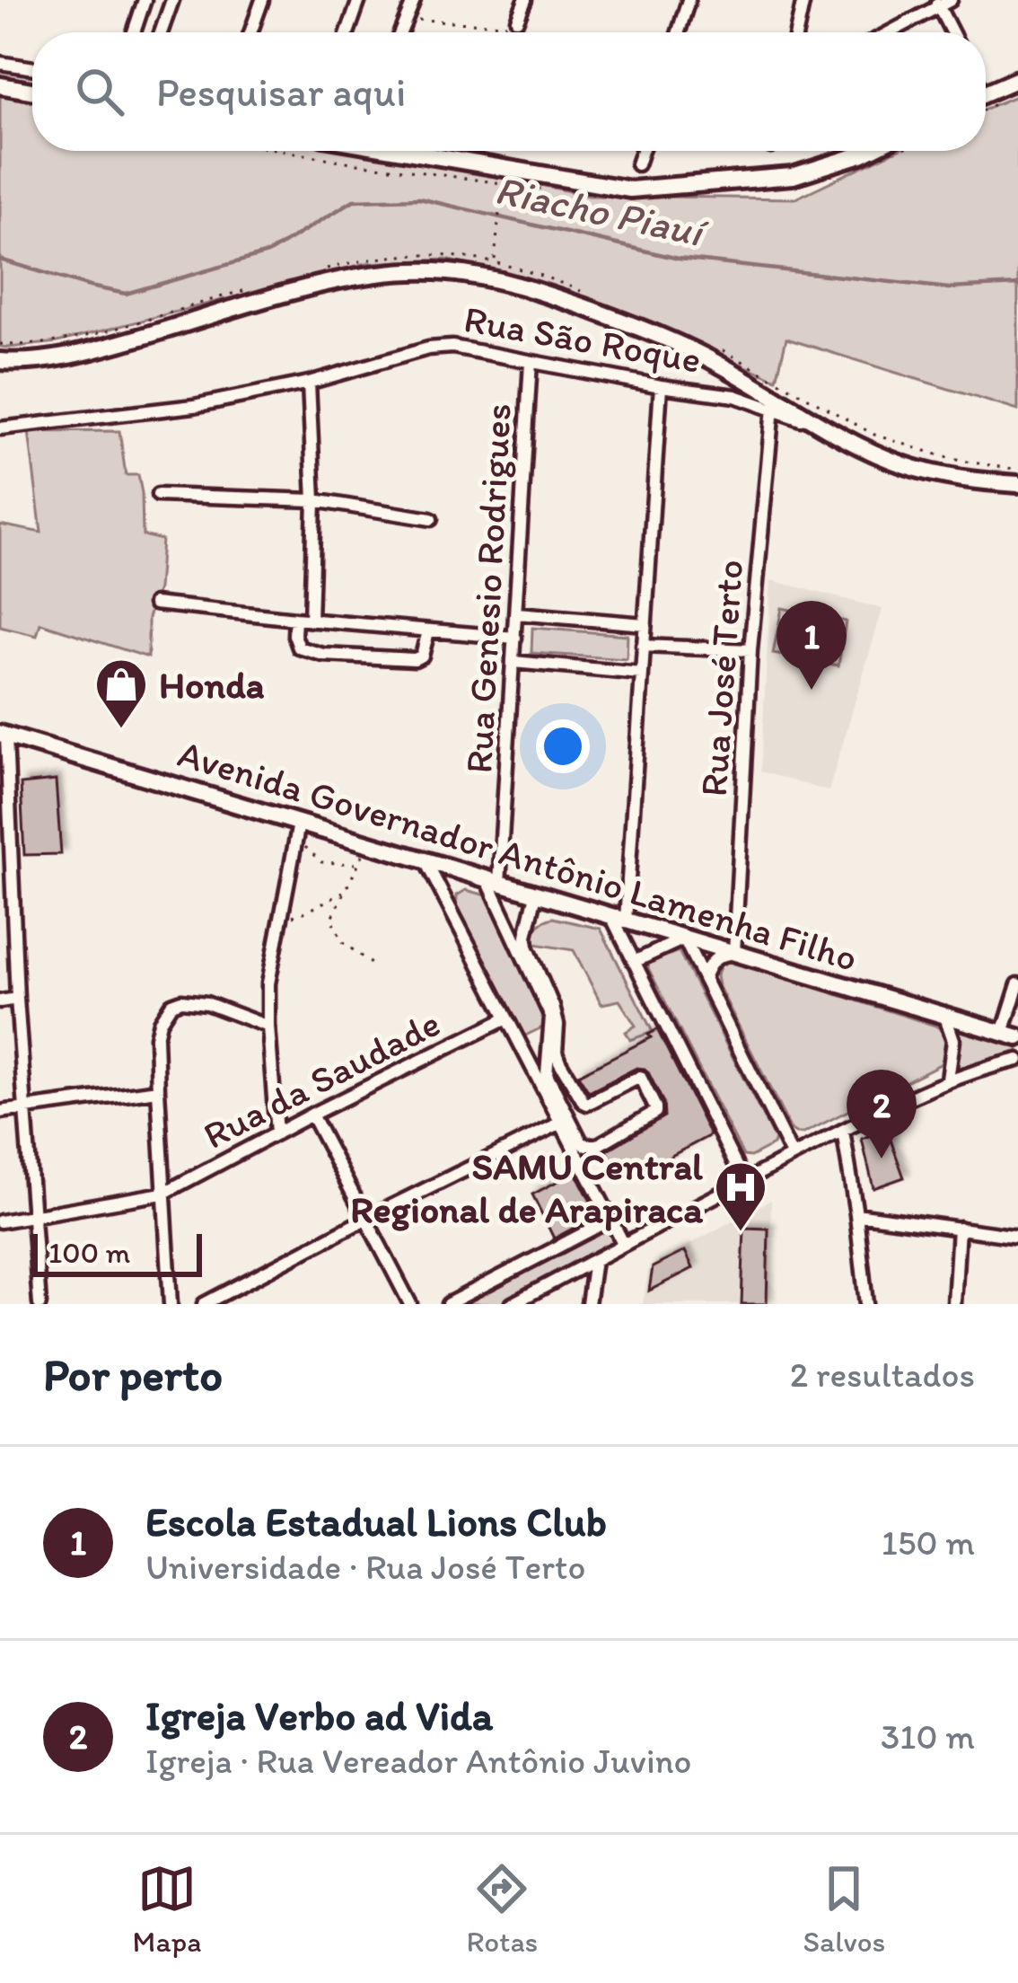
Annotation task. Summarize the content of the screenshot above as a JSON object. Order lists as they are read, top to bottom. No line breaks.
{"streets":{"main road":["Rua São Roque","Avenida Governador Antônio Lamenha Filho"],"street":["Rua Genesio Rodrigues","Rua José Terto","Rua da Saudade"]},"crossings":[["Rua São Roque","Rua Genesio Rodrigues"],["Rua São Roque","Rua José Terto"],["Rua Genesio Rodrigues","Avenida Governador Antônio Lamenha Filho"],["Rua José Terto","Avenida Governador Antônio Lamenha Filho"]],"water":["Riacho Piauí"],"places":{"shop":["Honda"],"hospital":["SAMU Central Regional de Arapiraca"]},"scale_bar":"100 m","page":{"search":"Pesquisar aqui","pins":["1","2"],"scale":"100 m","heading":["Por perto","2 resultados"],"list":[{"mark":"1","name":"Escola Estadual Lions Club","note":"Universidade · Rua José Terto","value":"150 m"},{"mark":"2","name":"Igreja Verbo ad Vida","note":"Igreja · Rua Vereador Antônio Juvino","value":"310 m"}],"nav":["Mapa","Rotas","Salvos"]}}
